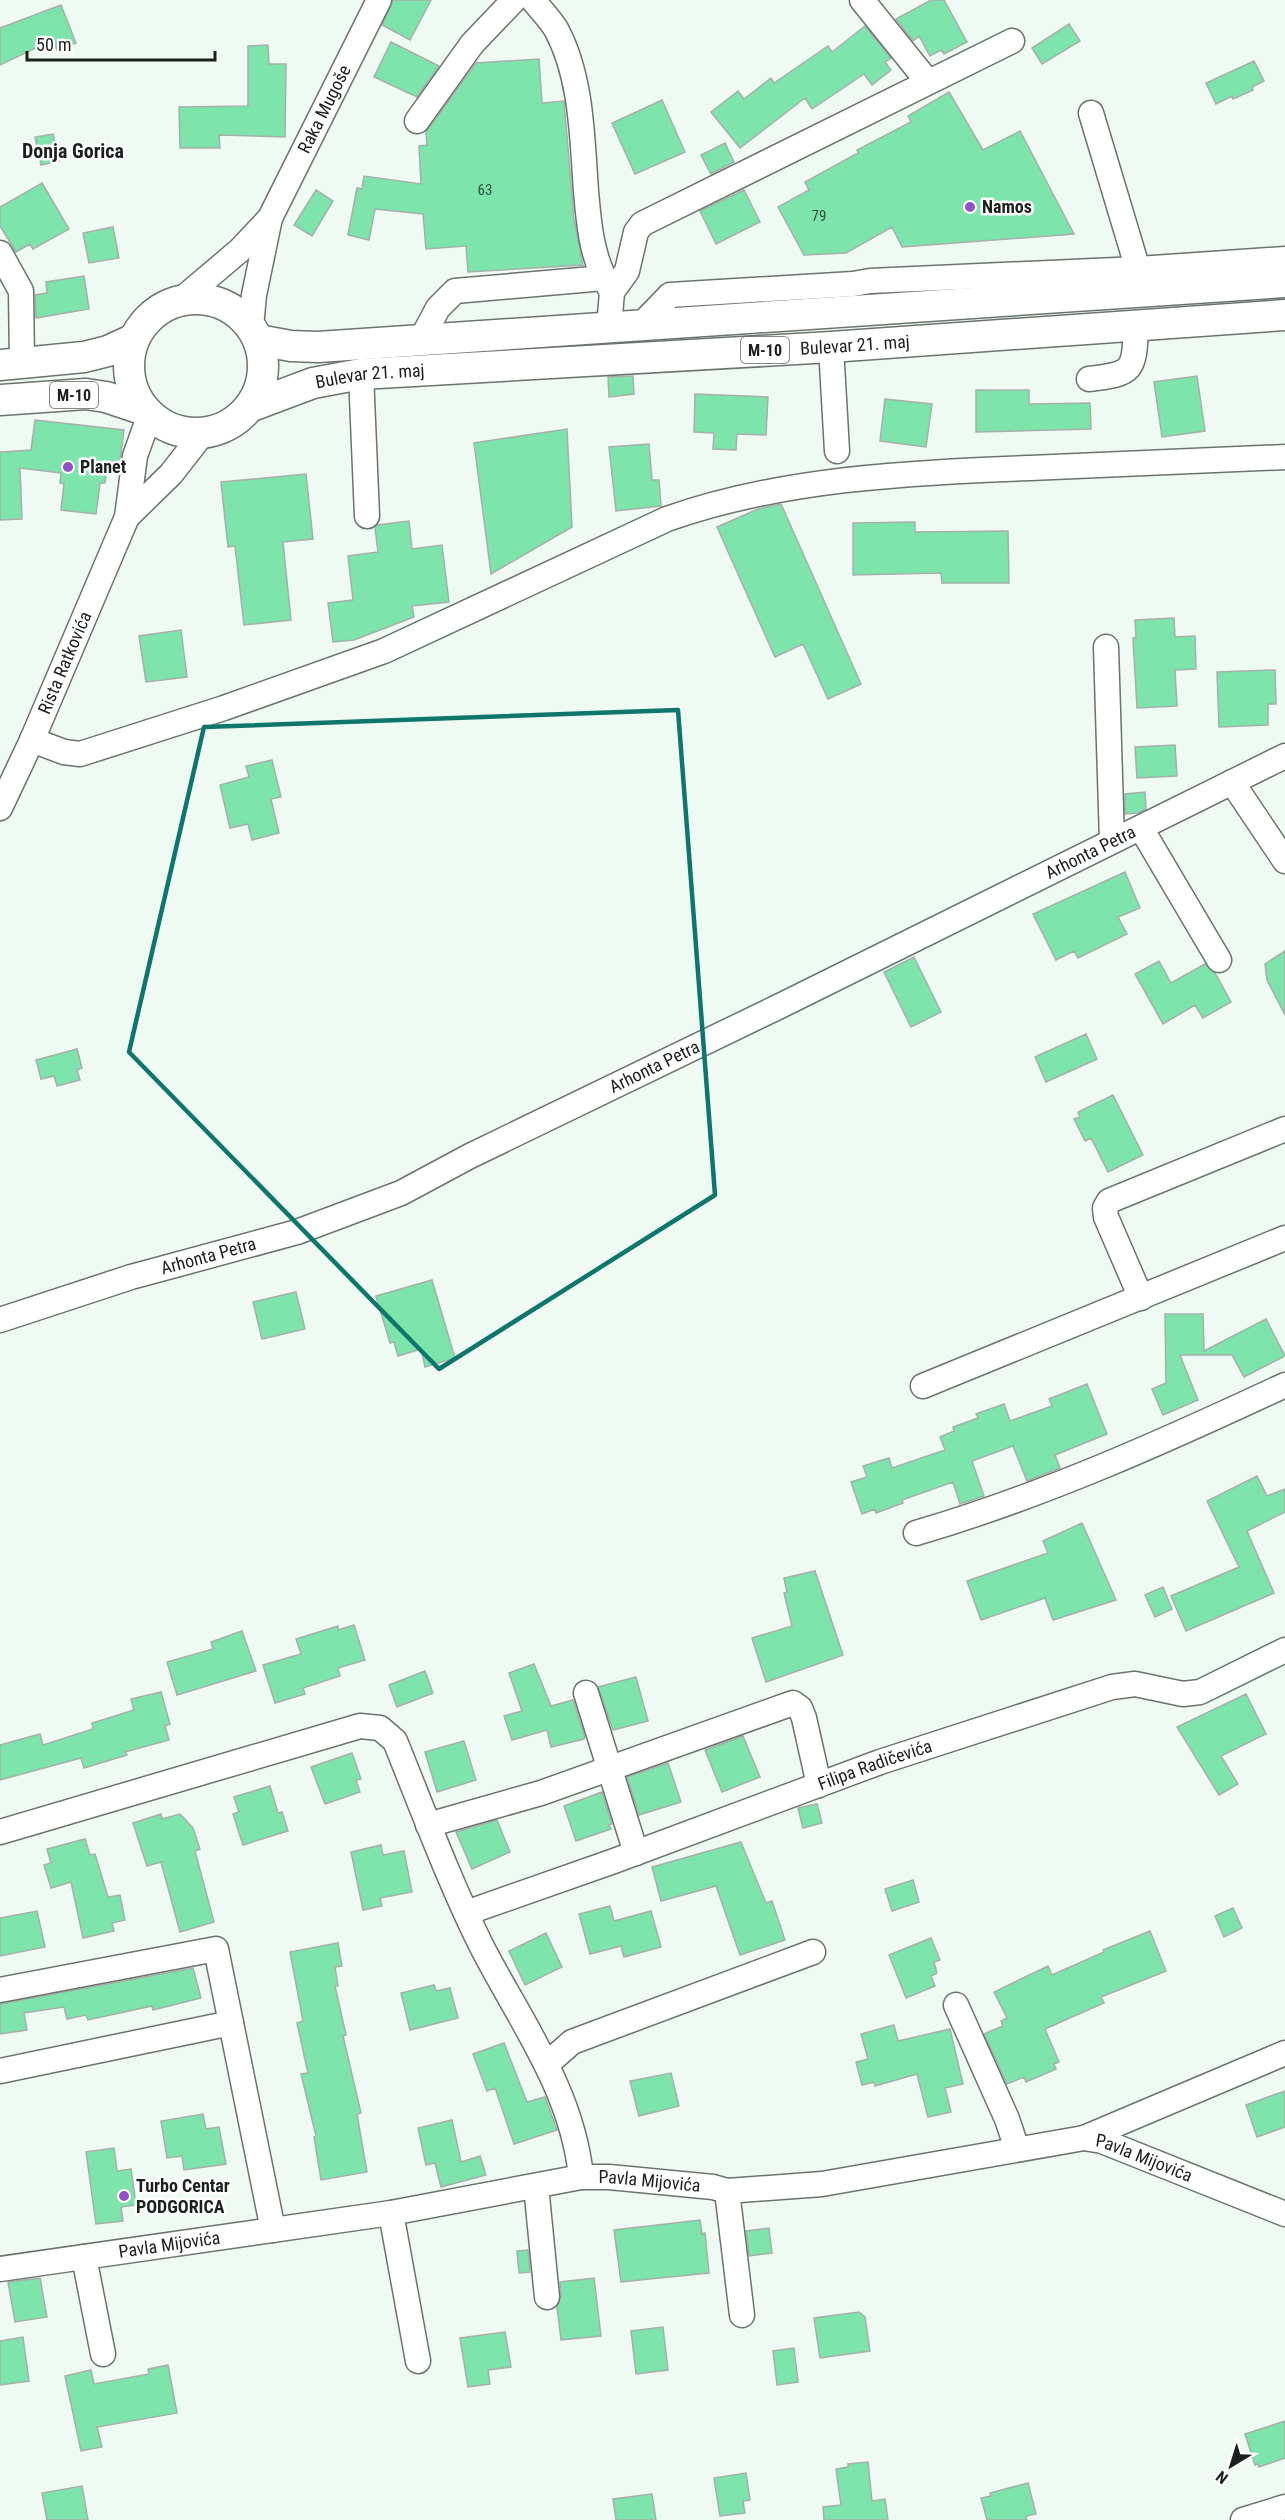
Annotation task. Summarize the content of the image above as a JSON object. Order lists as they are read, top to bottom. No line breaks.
{"streets":{"main road":["Bulevar 21. maj","M-10"],"street":["Raka Mugoše","Rista Ratkovića","Arhonta Petra","Filipa Radičevića","Pavla Mijovića"]},"crossings":[["Raka Mugoše","Bulevar 21. maj"],["Raka Mugoše","M-10"],["Raka Mugoše","Rista Ratkovića"],["Bulevar 21. maj","M-10"],["Bulevar 21. maj","Rista Ratkovića"],["M-10","Rista Ratkovića"]],"districts":["Donja Gorica"],"places":["Namos","Planet","Turbo Centar PODGORICA"],"house_numbers":["63","79"],"scale_bar":"50 m","north":"bottom left"}
